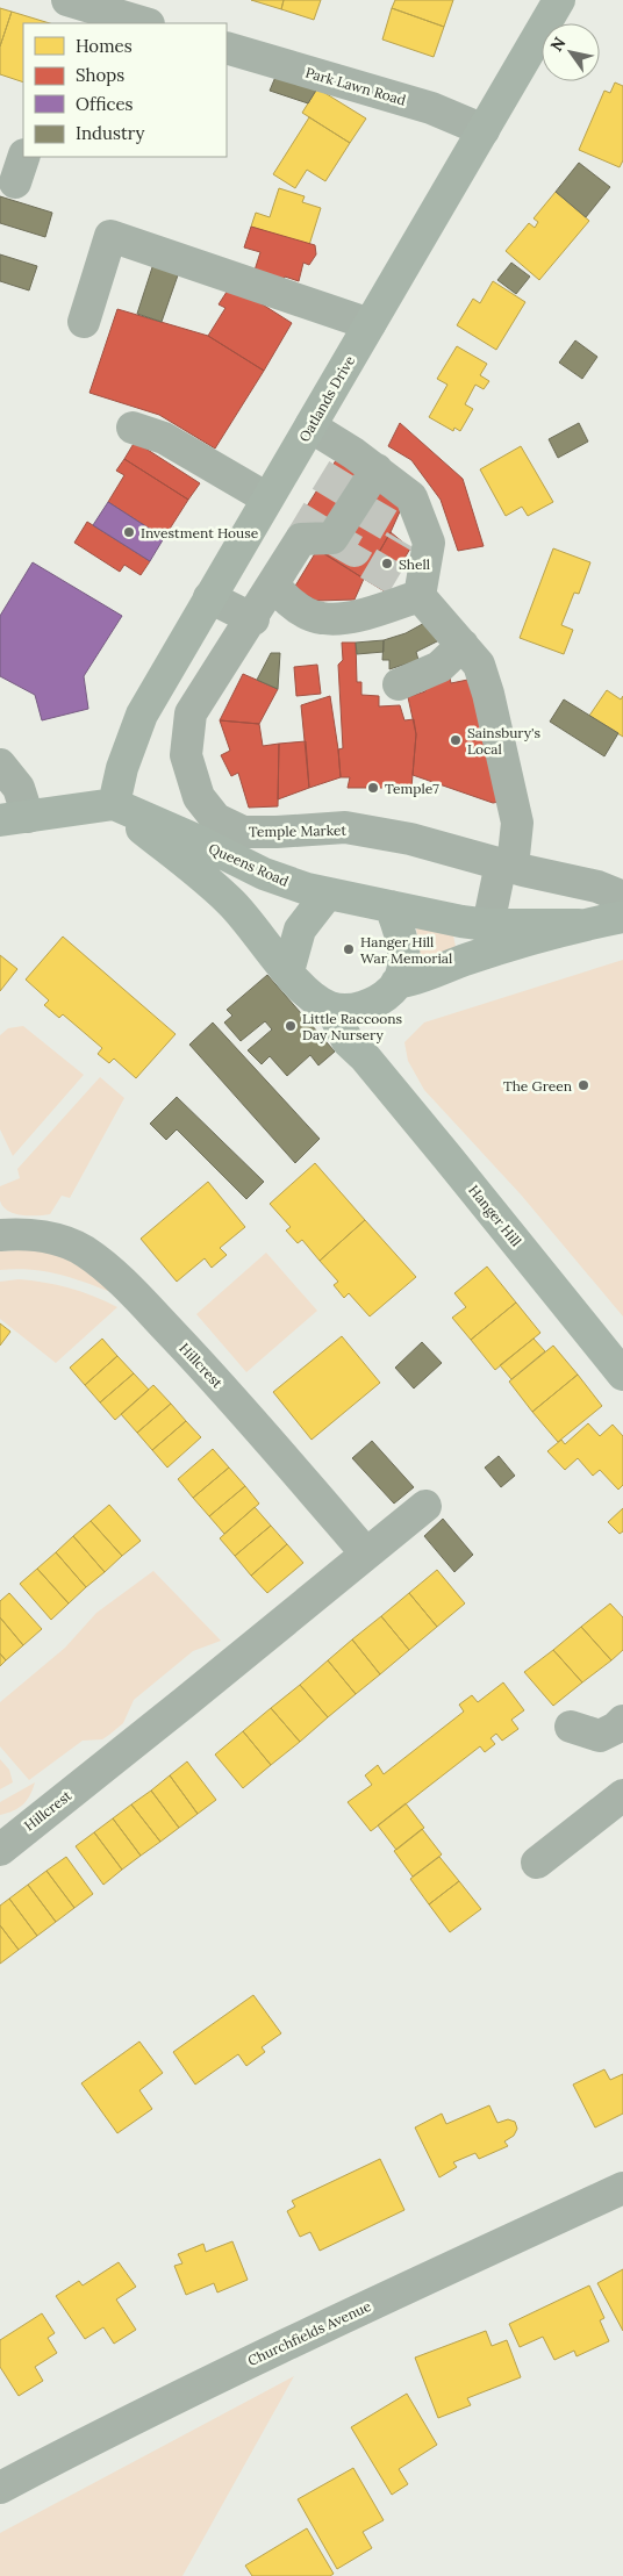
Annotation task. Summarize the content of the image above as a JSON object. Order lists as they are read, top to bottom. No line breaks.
{"streets":{"main road":["Oatlands Drive","Queens Road","Hanger Hill"],"street":["Park Lawn Road","Temple Market","Hillcrest","Churchfields Avenue"]},"crossings":[["Park Lawn Road","Oatlands Drive"],["Oatlands Drive","Queens Road"],["Oatlands Drive","Hanger Hill"],["Temple Market","Queens Road"],["Queens Road","Hanger Hill"]],"places":["Investment House","Shell","Sainsbury's Local","Temple7","Hanger Hill War Memorial","Little Raccoons Day Nursery","The Green"],"legend":["Homes","Shops","Offices","Industry"],"north":"top left"}
